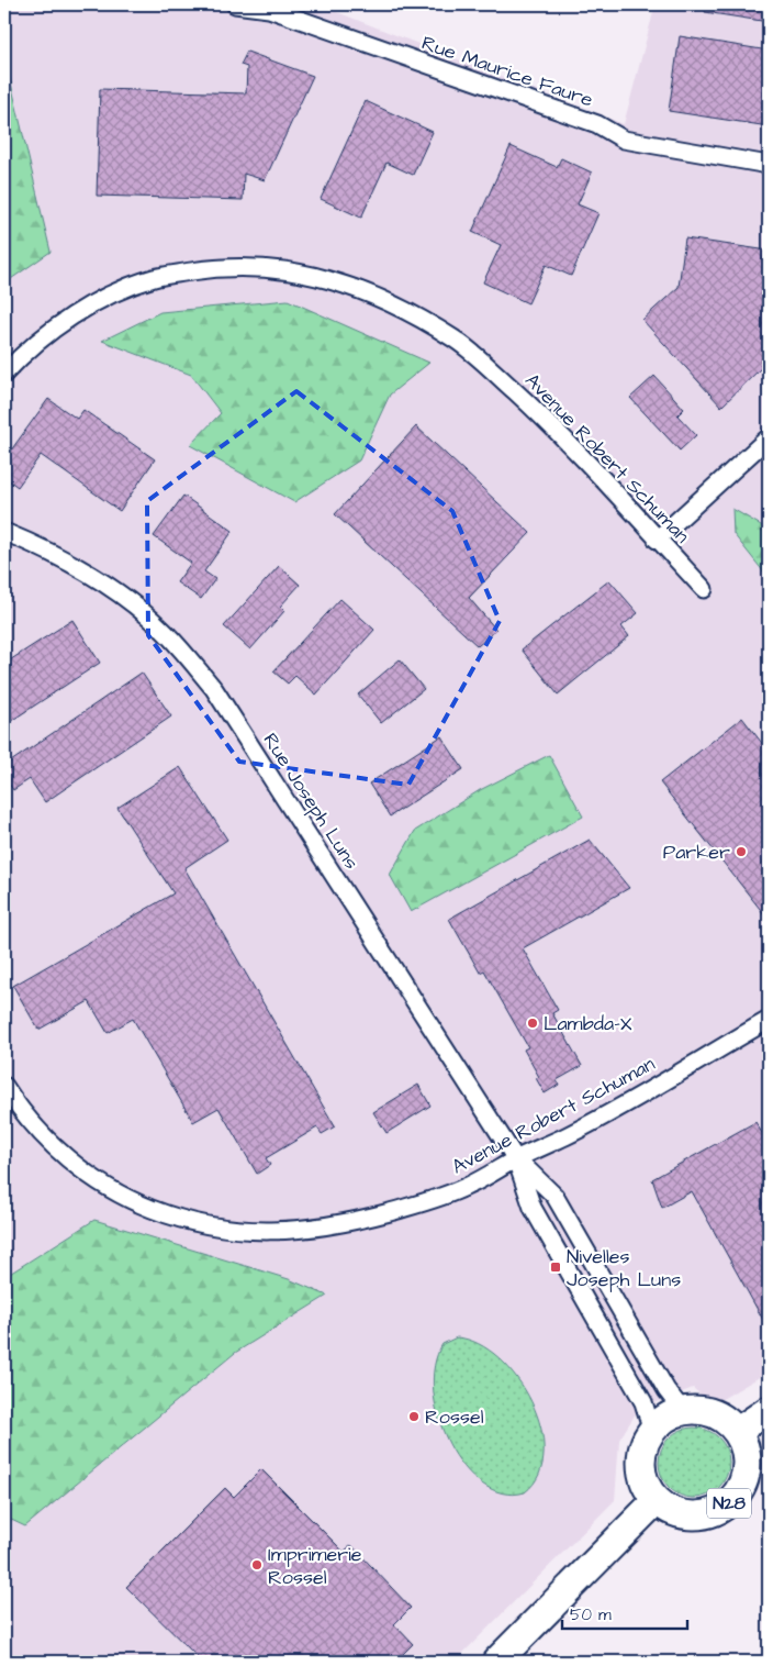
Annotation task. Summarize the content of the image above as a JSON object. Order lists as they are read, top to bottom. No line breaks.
{"streets":{"main road":["N28"],"street":["Rue Maurice Faure","Avenue Robert Schuman","Rue Joseph Luns"]},"crossings":[["Avenue Robert Schuman","Rue Joseph Luns"],["Rue Joseph Luns","N28"]],"places":{"other":["Parker","Lambda-X","Rossel","Imprimerie Rossel"],"transit":["Nivelles Joseph Luns"]},"scale_bar":"50 m"}
